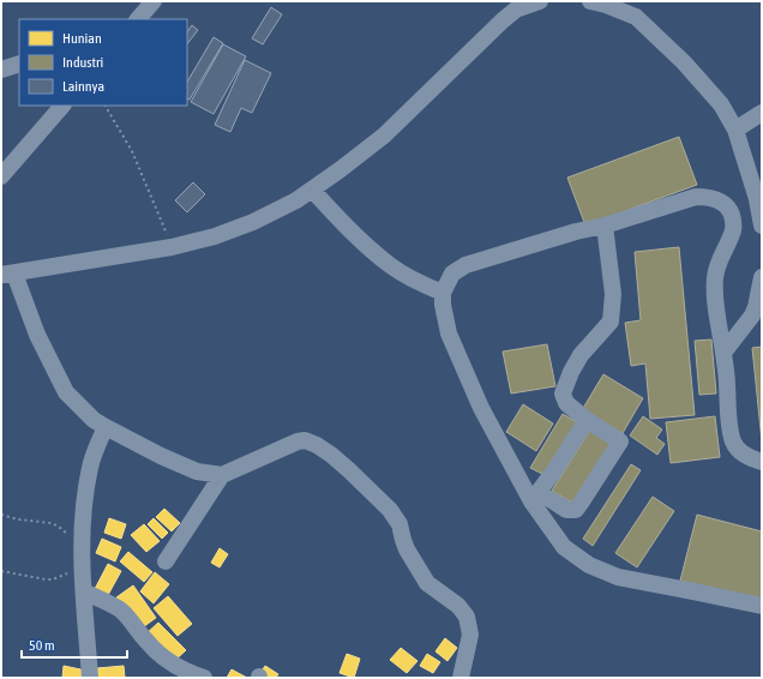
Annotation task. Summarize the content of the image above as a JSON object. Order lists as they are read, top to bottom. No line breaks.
{"legend":["Hunian","Industri","Lainnya"],"scale_bar":"50 m"}
